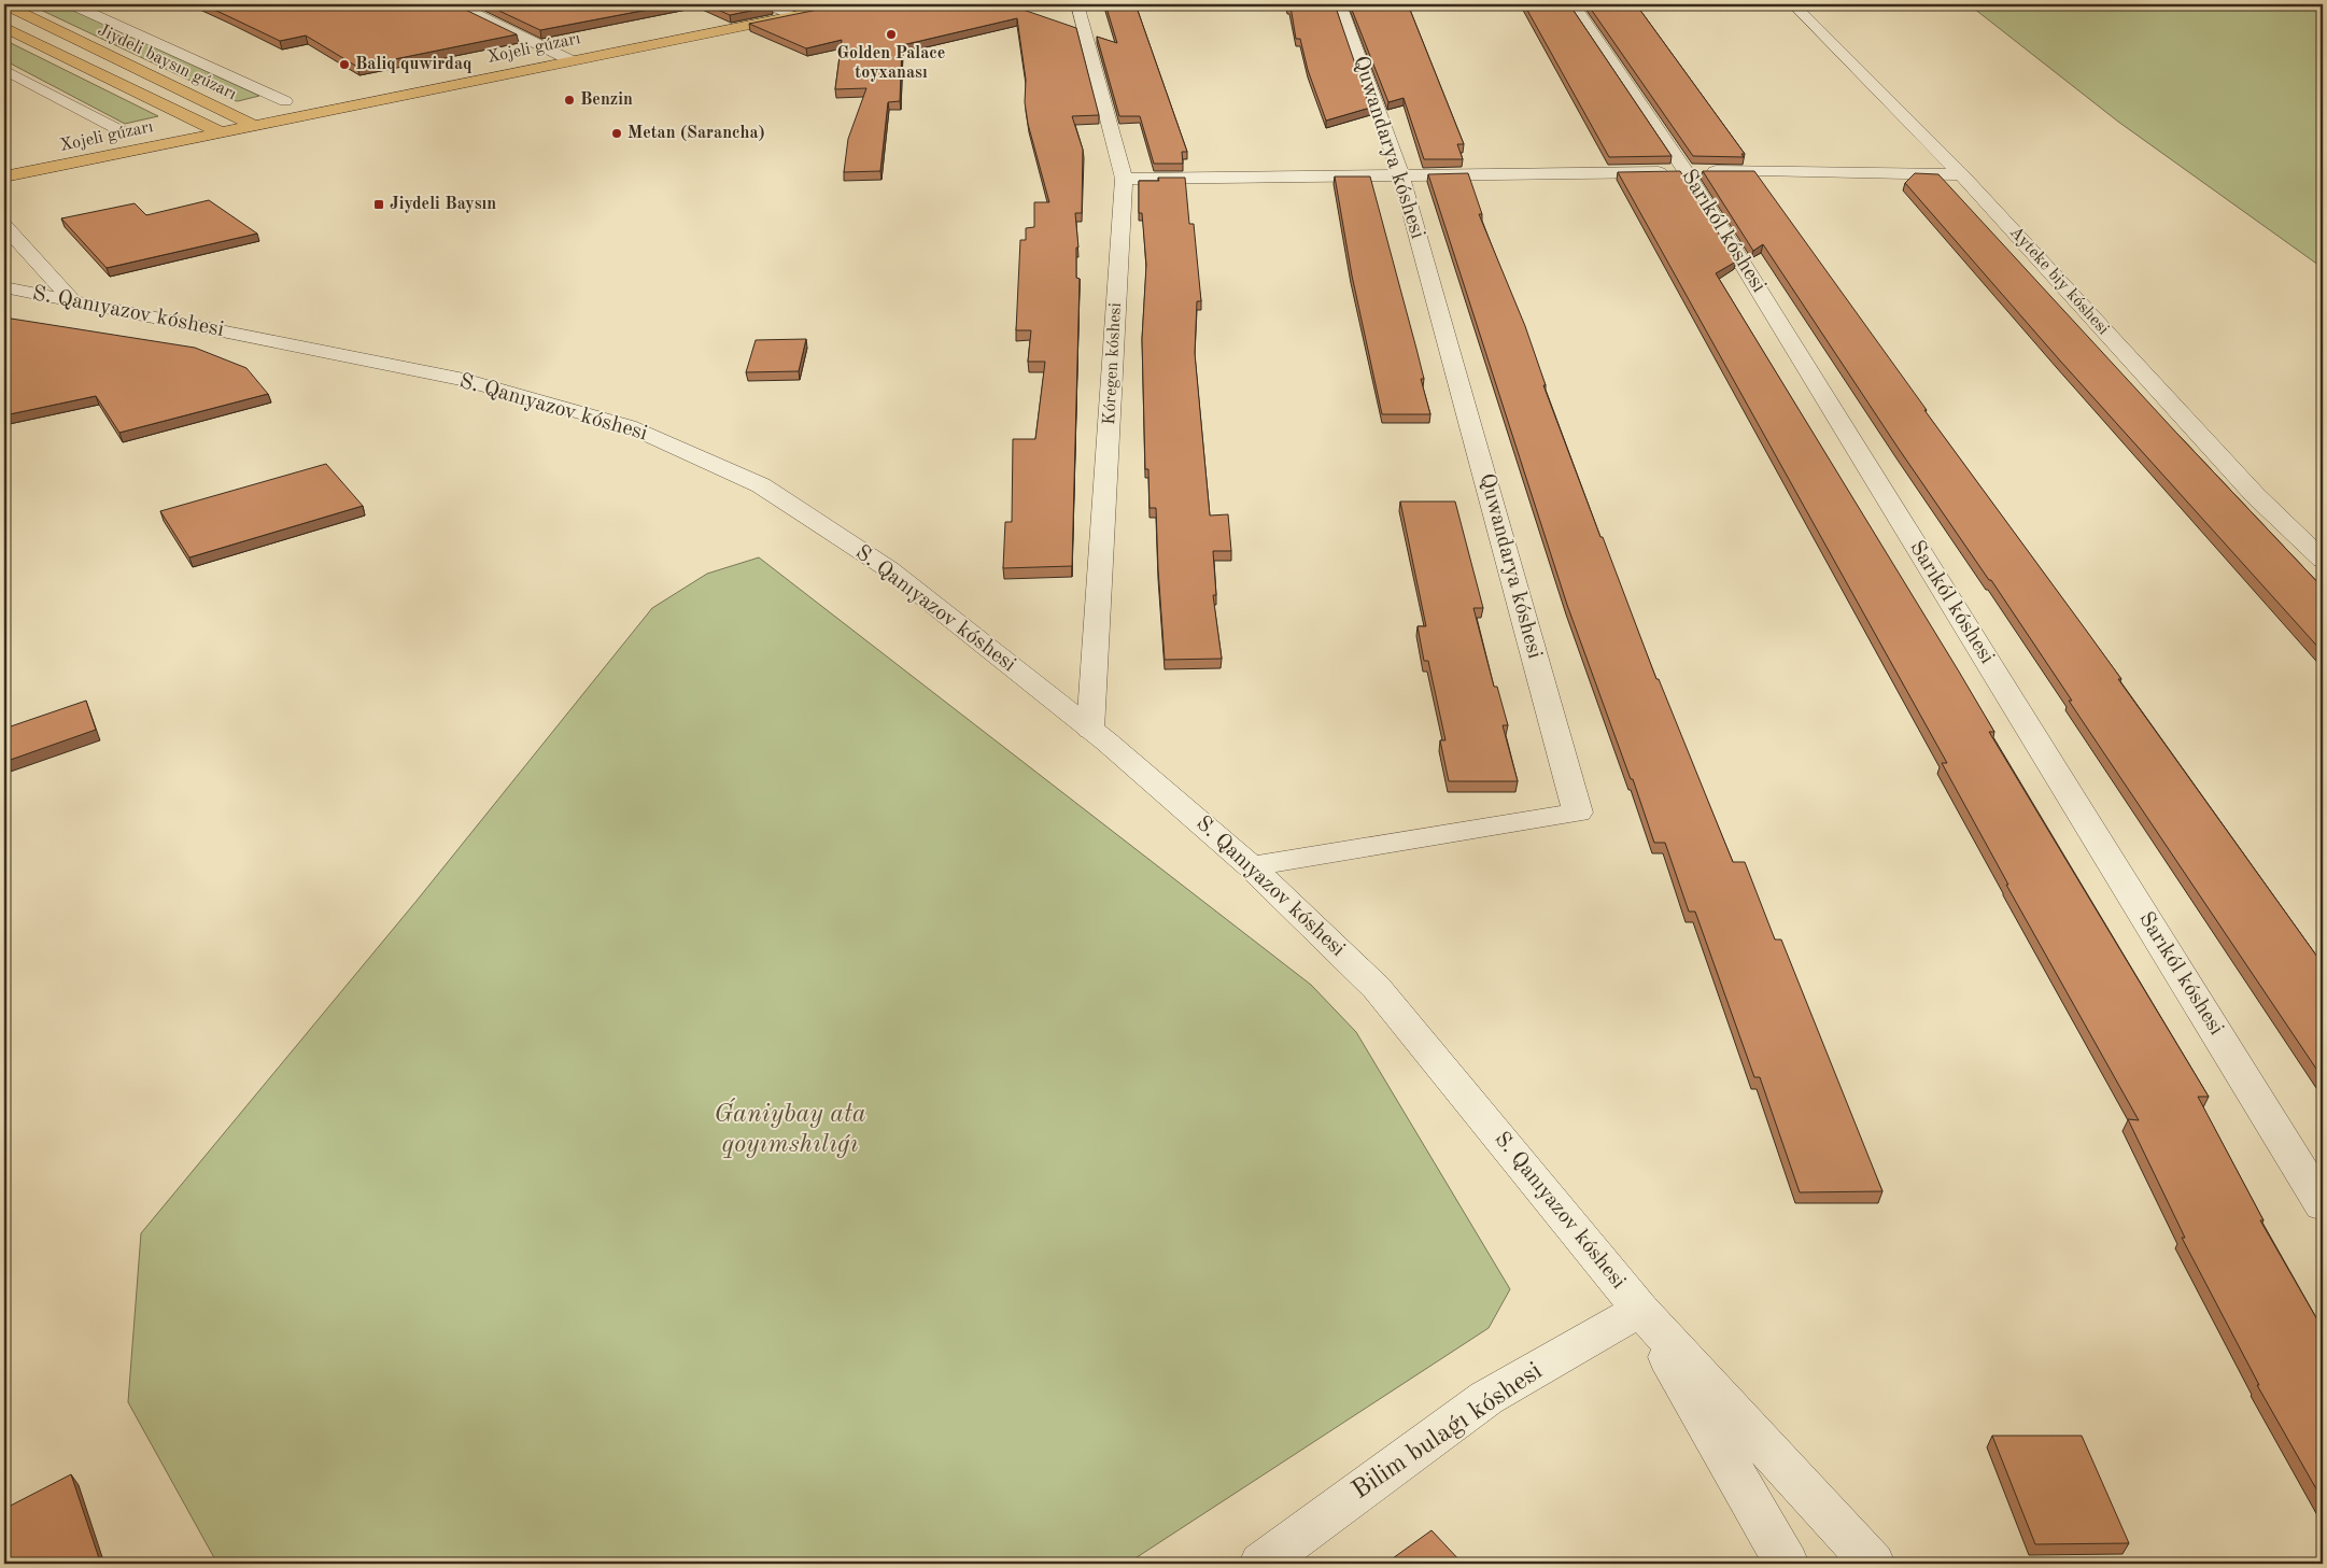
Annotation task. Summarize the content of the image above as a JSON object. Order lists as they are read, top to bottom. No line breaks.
{"streets":{"main road":["Xojeli gúzarı","Jiydeli baysın gúzarı"],"street":["Quwandarya kóshesi","Sarıkól kóshesi","Ayteke biy kóshesi","S. Qanıyazov kóshesi","Kóregen kóshesi","Bilim bulaǵı kóshesi"]},"crossings":[["Xojeli gúzarı","Jiydeli baysın gúzarı"],["Quwandarya kóshesi","S. Qanıyazov kóshesi"],["S. Qanıyazov kóshesi","Kóregen kóshesi"],["S. Qanıyazov kóshesi","Bilim bulaǵı kóshesi"]],"parks":["Ǵaniybay ata qoyımshılıǵı"],"places":{"other":["Golden Palace toyxanası","Baliq quwirdaq","Benzin","Metan (Sarancha)"],"transit":["Jiydeli Baysın"]}}
